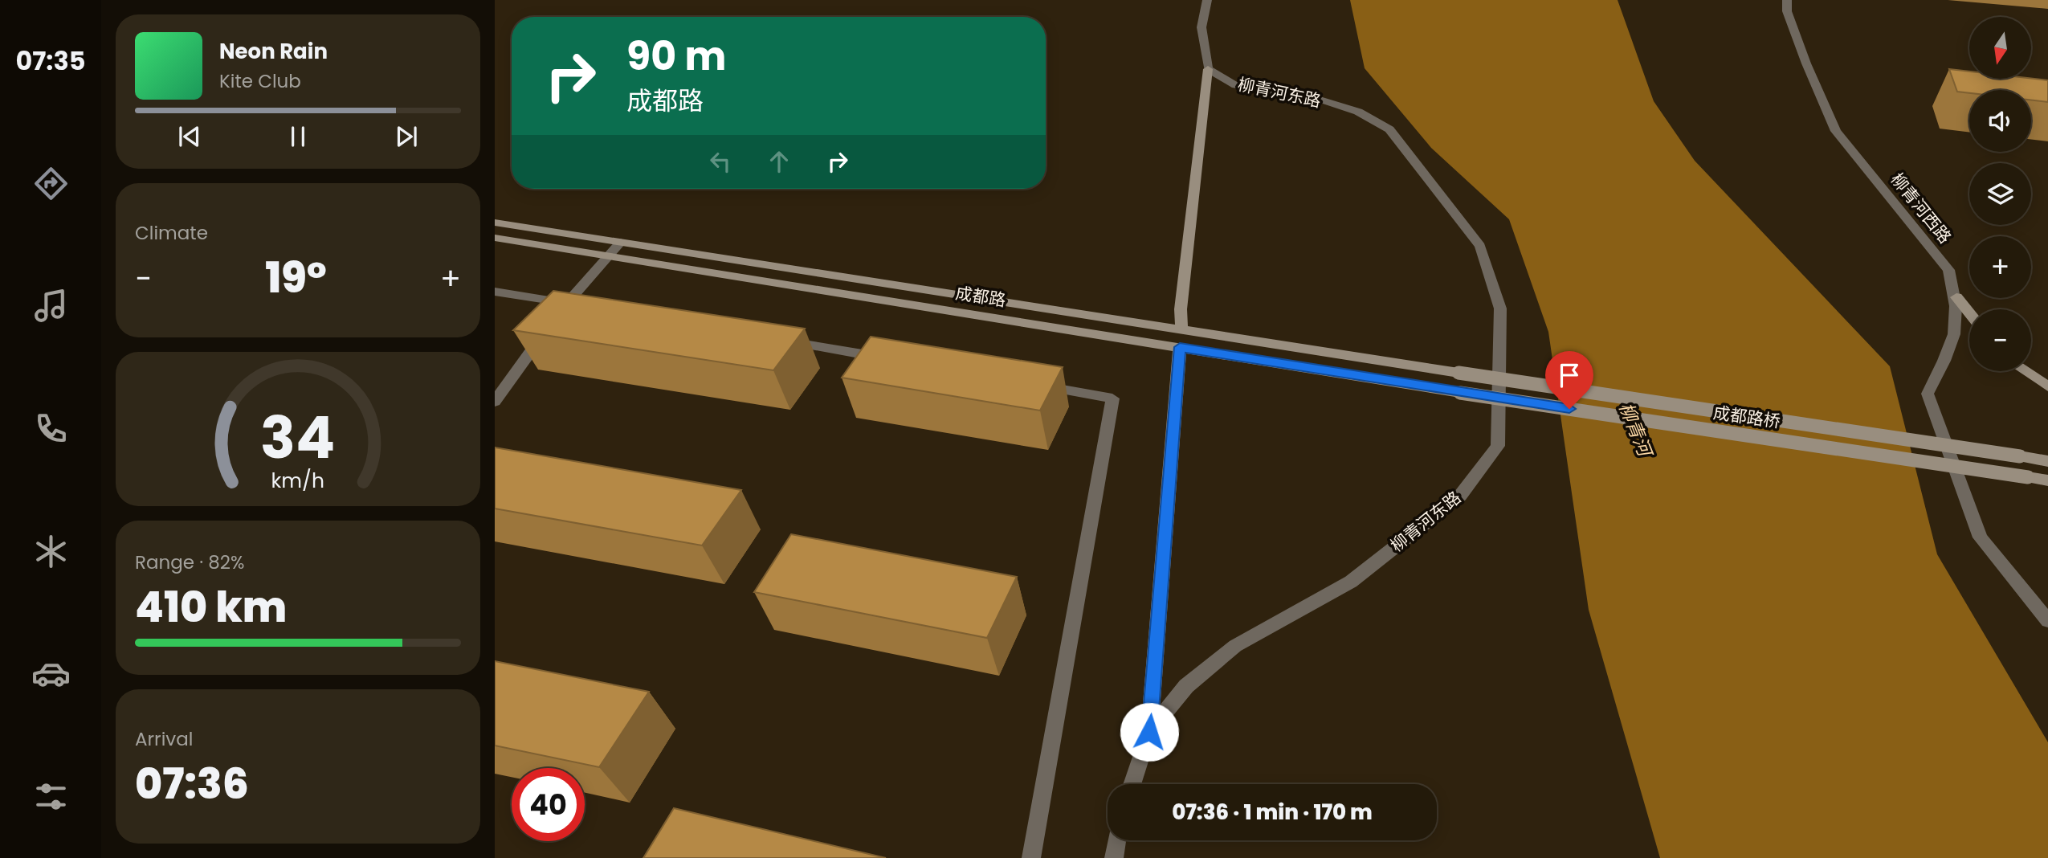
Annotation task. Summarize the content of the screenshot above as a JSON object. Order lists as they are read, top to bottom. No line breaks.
{"streets":{"street":["柳青河东路","柳青河西路","成都路","成都路桥"]},"crossings":[["成都路","成都路桥"]],"water":["柳青河"],"north":"bottom","page":{"tabs":"07:35","map_buttons":["+","−"],"turn":["90 m","成都路"],"song":["Neon Rain","Kite Club"],"tile":["Climate",["Range · 82%","410 km"],["Arrival","07:36"]],"heat":["−","19°","+"],"limit":"40","trip":"07:36 · 1 min · 170 m","gauge":["34","km/h"]}}
